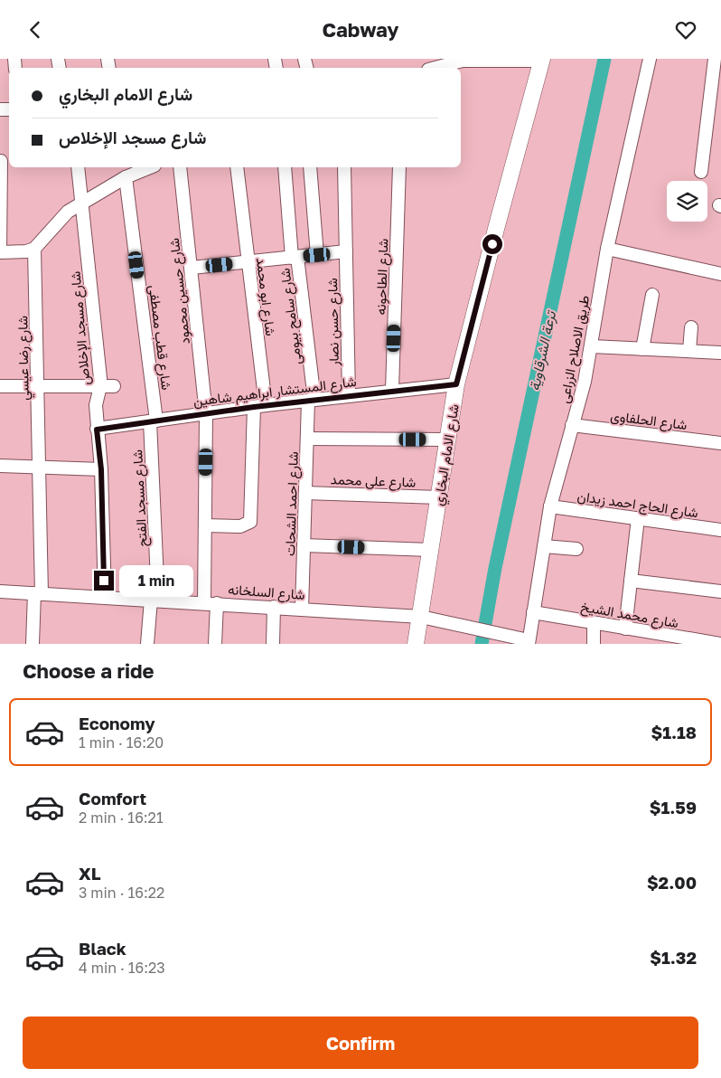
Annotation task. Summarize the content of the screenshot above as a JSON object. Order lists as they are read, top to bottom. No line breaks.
{"streets":{"street":["شارع الطاحونه","شارع حسين محمود","شارع ابو محمد","شارع سامح بيومى","شارع حسن نصار","شارع مسجد الإخلاص","شارع قطب مصطفى","طريق الاصلاح الزراعى","شارع رضا عيسي","شارع المستشار ابراهيم شاهين","شارع الحلفاوى","شارع الامام البخاري","شارع على محمد","شارع مسجد الفتح","شارع احمد الشحات","شارع الحاج احمد زيدان","شارع السلخانه","شارع محمد الشيخ"]},"crossings":[["شارع الطاحونه","شارع المستشار ابراهيم شاهين"],["شارع حسين محمود","شارع ابو محمد"],["شارع حسين محمود","شارع المستشار ابراهيم شاهين"],["شارع حسين محمود","شارع السلخانه"],["شارع ابو محمد","شارع المستشار ابراهيم شاهين"],["شارع سامح بيومى","شارع المستشار ابراهيم شاهين"],["شارع سامح بيومى","شارع احمد الشحات"],["شارع حسن نصار","شارع المستشار ابراهيم شاهين"],["شارع مسجد الإخلاص","شارع المستشار ابراهيم شاهين"],["شارع مسجد الإخلاص","شارع السلخانه"],["شارع قطب مصطفى","شارع المستشار ابراهيم شاهين"],["شارع قطب مصطفى","شارع مسجد الفتح"],["طريق الاصلاح الزراعى","شارع الحلفاوى"],["طريق الاصلاح الزراعى","شارع الحاج احمد زيدان"],["طريق الاصلاح الزراعى","شارع السلخانه"],["طريق الاصلاح الزراعى","شارع محمد الشيخ"],["شارع رضا عيسي","شارع السلخانه"],["شارع المستشار ابراهيم شاهين","شارع الامام البخاري"],["شارع المستشار ابراهيم شاهين","شارع مسجد الفتح"],["شارع المستشار ابراهيم شاهين","شارع احمد الشحات"],["شارع الامام البخاري","شارع على محمد"],["شارع الامام البخاري","شارع السلخانه"],["شارع على محمد","شارع احمد الشحات"],["شارع مسجد الفتح","شارع السلخانه"],["شارع احمد الشحات","شارع السلخانه"]],"water":["ترعة الشرقاوية"],"page":{"header":"Cabway","banner":["شارع الامام البخاري","شارع مسجد الإخلاص"],"bubble":"1 min","heading":"Choose a ride","list":[{"name":"Economy","note":"1 min · 16:20","value":"$1.18"},{"name":"Comfort","note":"2 min · 16:21","value":"$1.59"},{"name":"XL","note":"3 min · 16:22","value":"$2.00"},{"name":"Black","note":"4 min · 16:23","value":"$1.32"}],"buttons":"Confirm"}}
